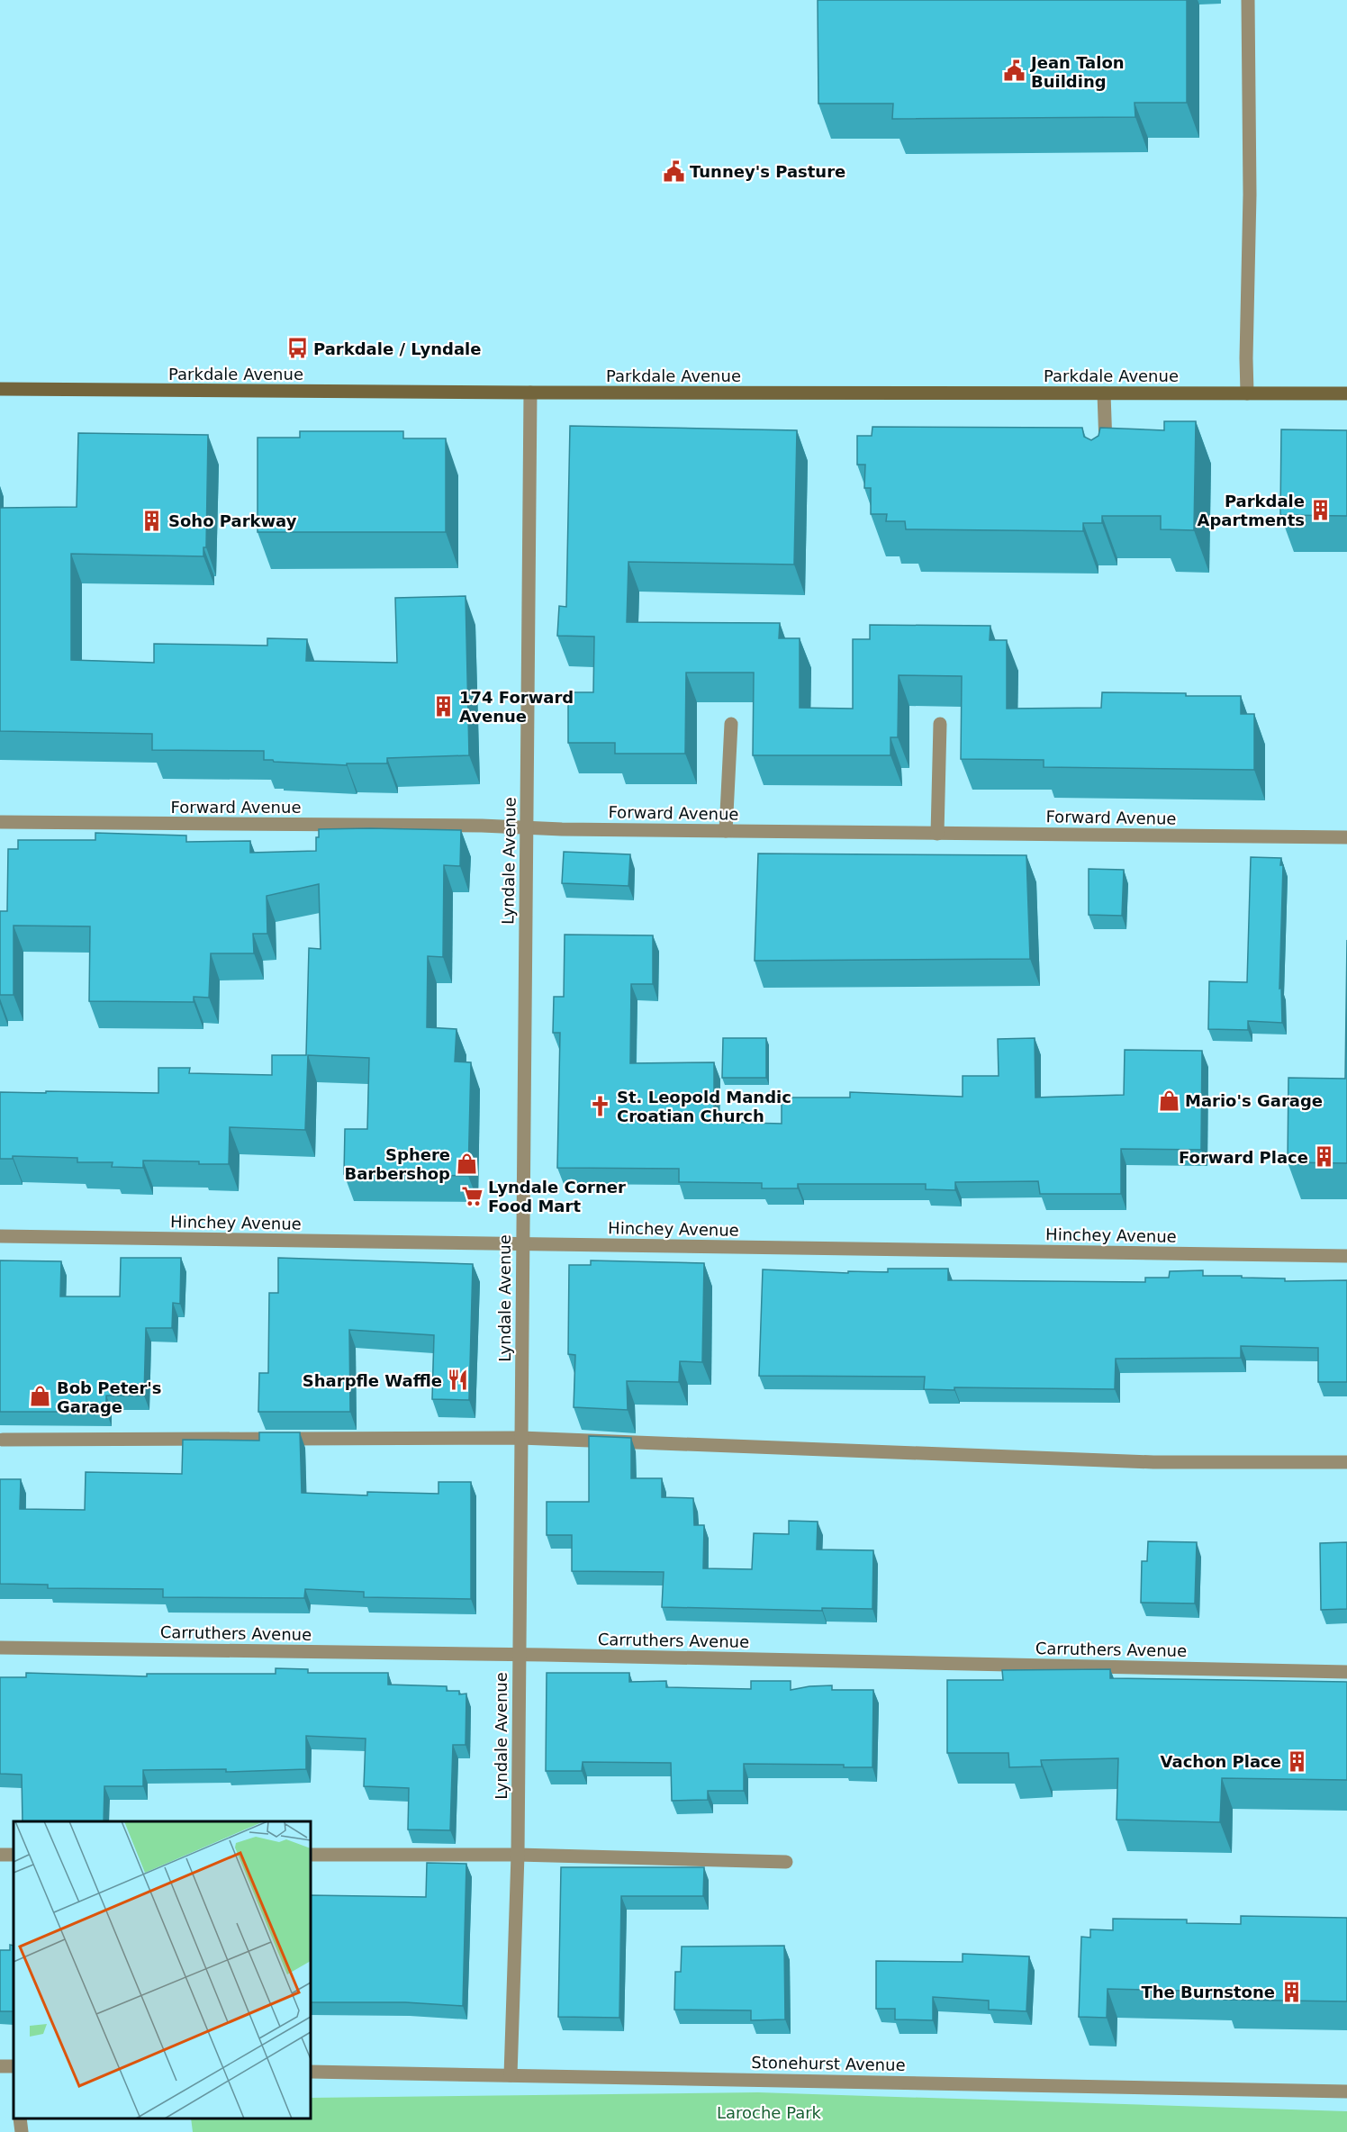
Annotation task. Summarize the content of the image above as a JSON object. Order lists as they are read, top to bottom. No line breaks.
{"streets":{"main road":["Parkdale Avenue"],"street":["Forward Avenue","Lyndale Avenue","Hinchey Avenue","Carruthers Avenue","Stonehurst Avenue"]},"crossings":[["Parkdale Avenue","Lyndale Avenue"],["Forward Avenue","Lyndale Avenue"],["Lyndale Avenue","Hinchey Avenue"],["Lyndale Avenue","Carruthers Avenue"],["Lyndale Avenue","Stonehurst Avenue"]],"parks":["Laroche Park"],"places":{"public building":["Jean Talon Building","Tunney's Pasture"],"bus stop":["Parkdale / Lyndale"],"building":["Parkdale Apartments","Soho Parkway","174 Forward Avenue","Forward Place","Vachon Place","The Burnstone"],"shop":["Mario's Garage","Sphere Barbershop","Bob Peter's Garage"],"church":["St. Leopold Mandic Croatian Church"],"supermarket":["Lyndale Corner Food Mart"],"restaurant":["Sharpfle Waffle"]}}
